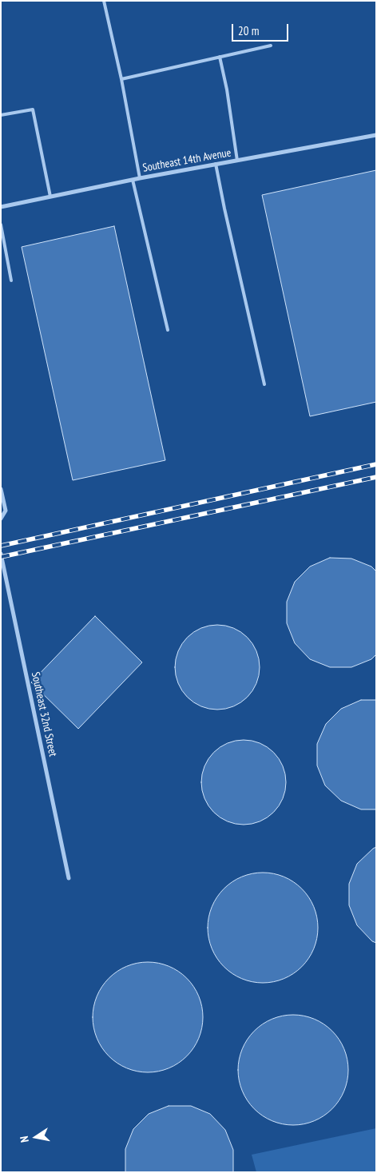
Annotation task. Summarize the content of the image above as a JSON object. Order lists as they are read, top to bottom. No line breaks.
{"streets":{"street":["Southeast 14th Avenue","Southeast 32nd Street"]},"scale_bar":"20 m","north":"left"}
